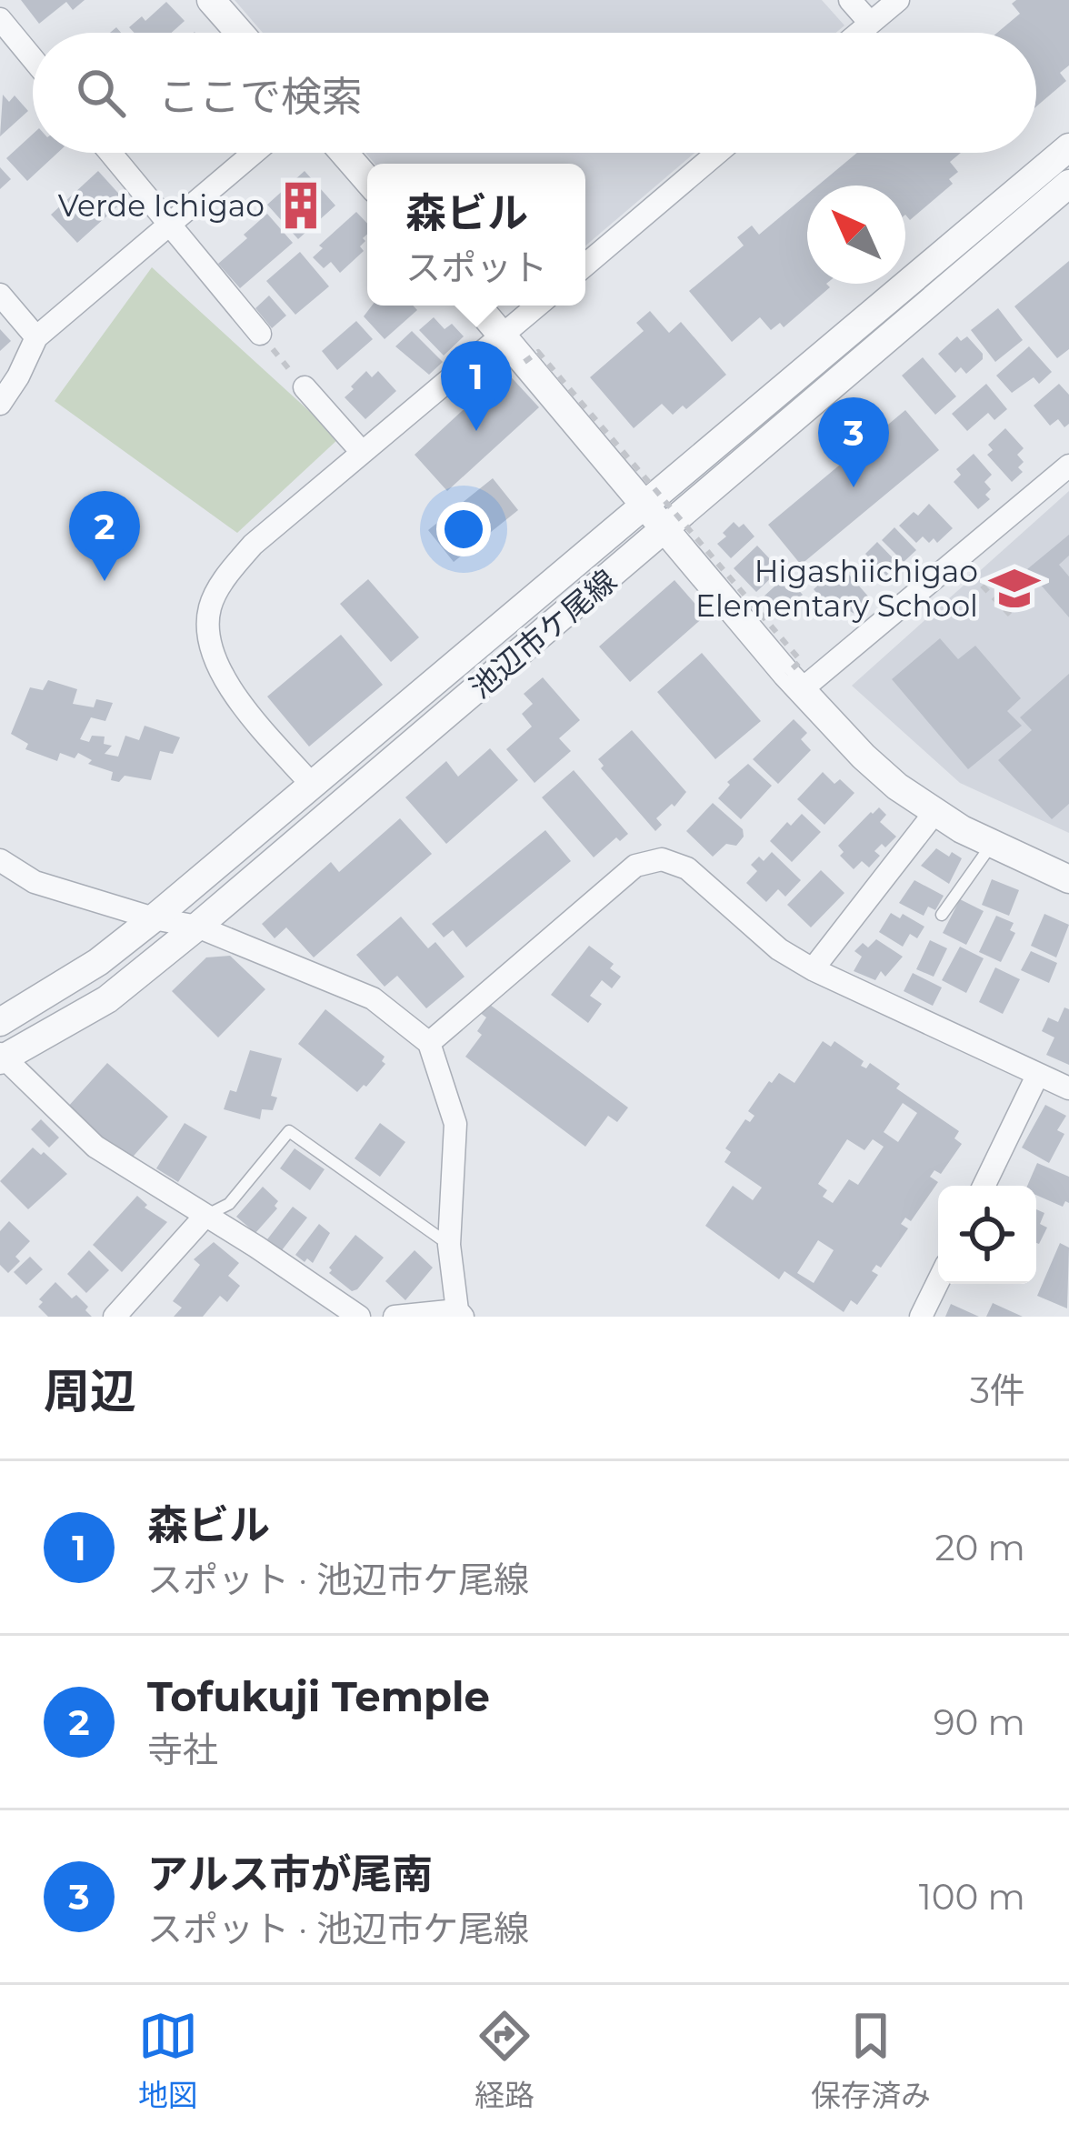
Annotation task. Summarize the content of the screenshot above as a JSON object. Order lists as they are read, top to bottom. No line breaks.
{"streets":{"street":["池辺市ケ尾線"]},"places":{"building":["Verde Ichigao"],"school or university":["Higashiichigao Elementary School"]},"north":"top left","page":{"search":"ここで検索","popup":["森ビル","スポット"],"pins":["1","3","2"],"heading":["周辺","3件"],"list":[{"mark":"1","name":"森ビル","note":"スポット · 池辺市ケ尾線","value":"20 m"},{"mark":"2","name":"Tofukuji Temple","note":"寺社","value":"90 m"},{"mark":"3","name":"アルス市が尾南","note":"スポット · 池辺市ケ尾線","value":"100 m"}],"nav":["地図","経路","保存済み"]}}
